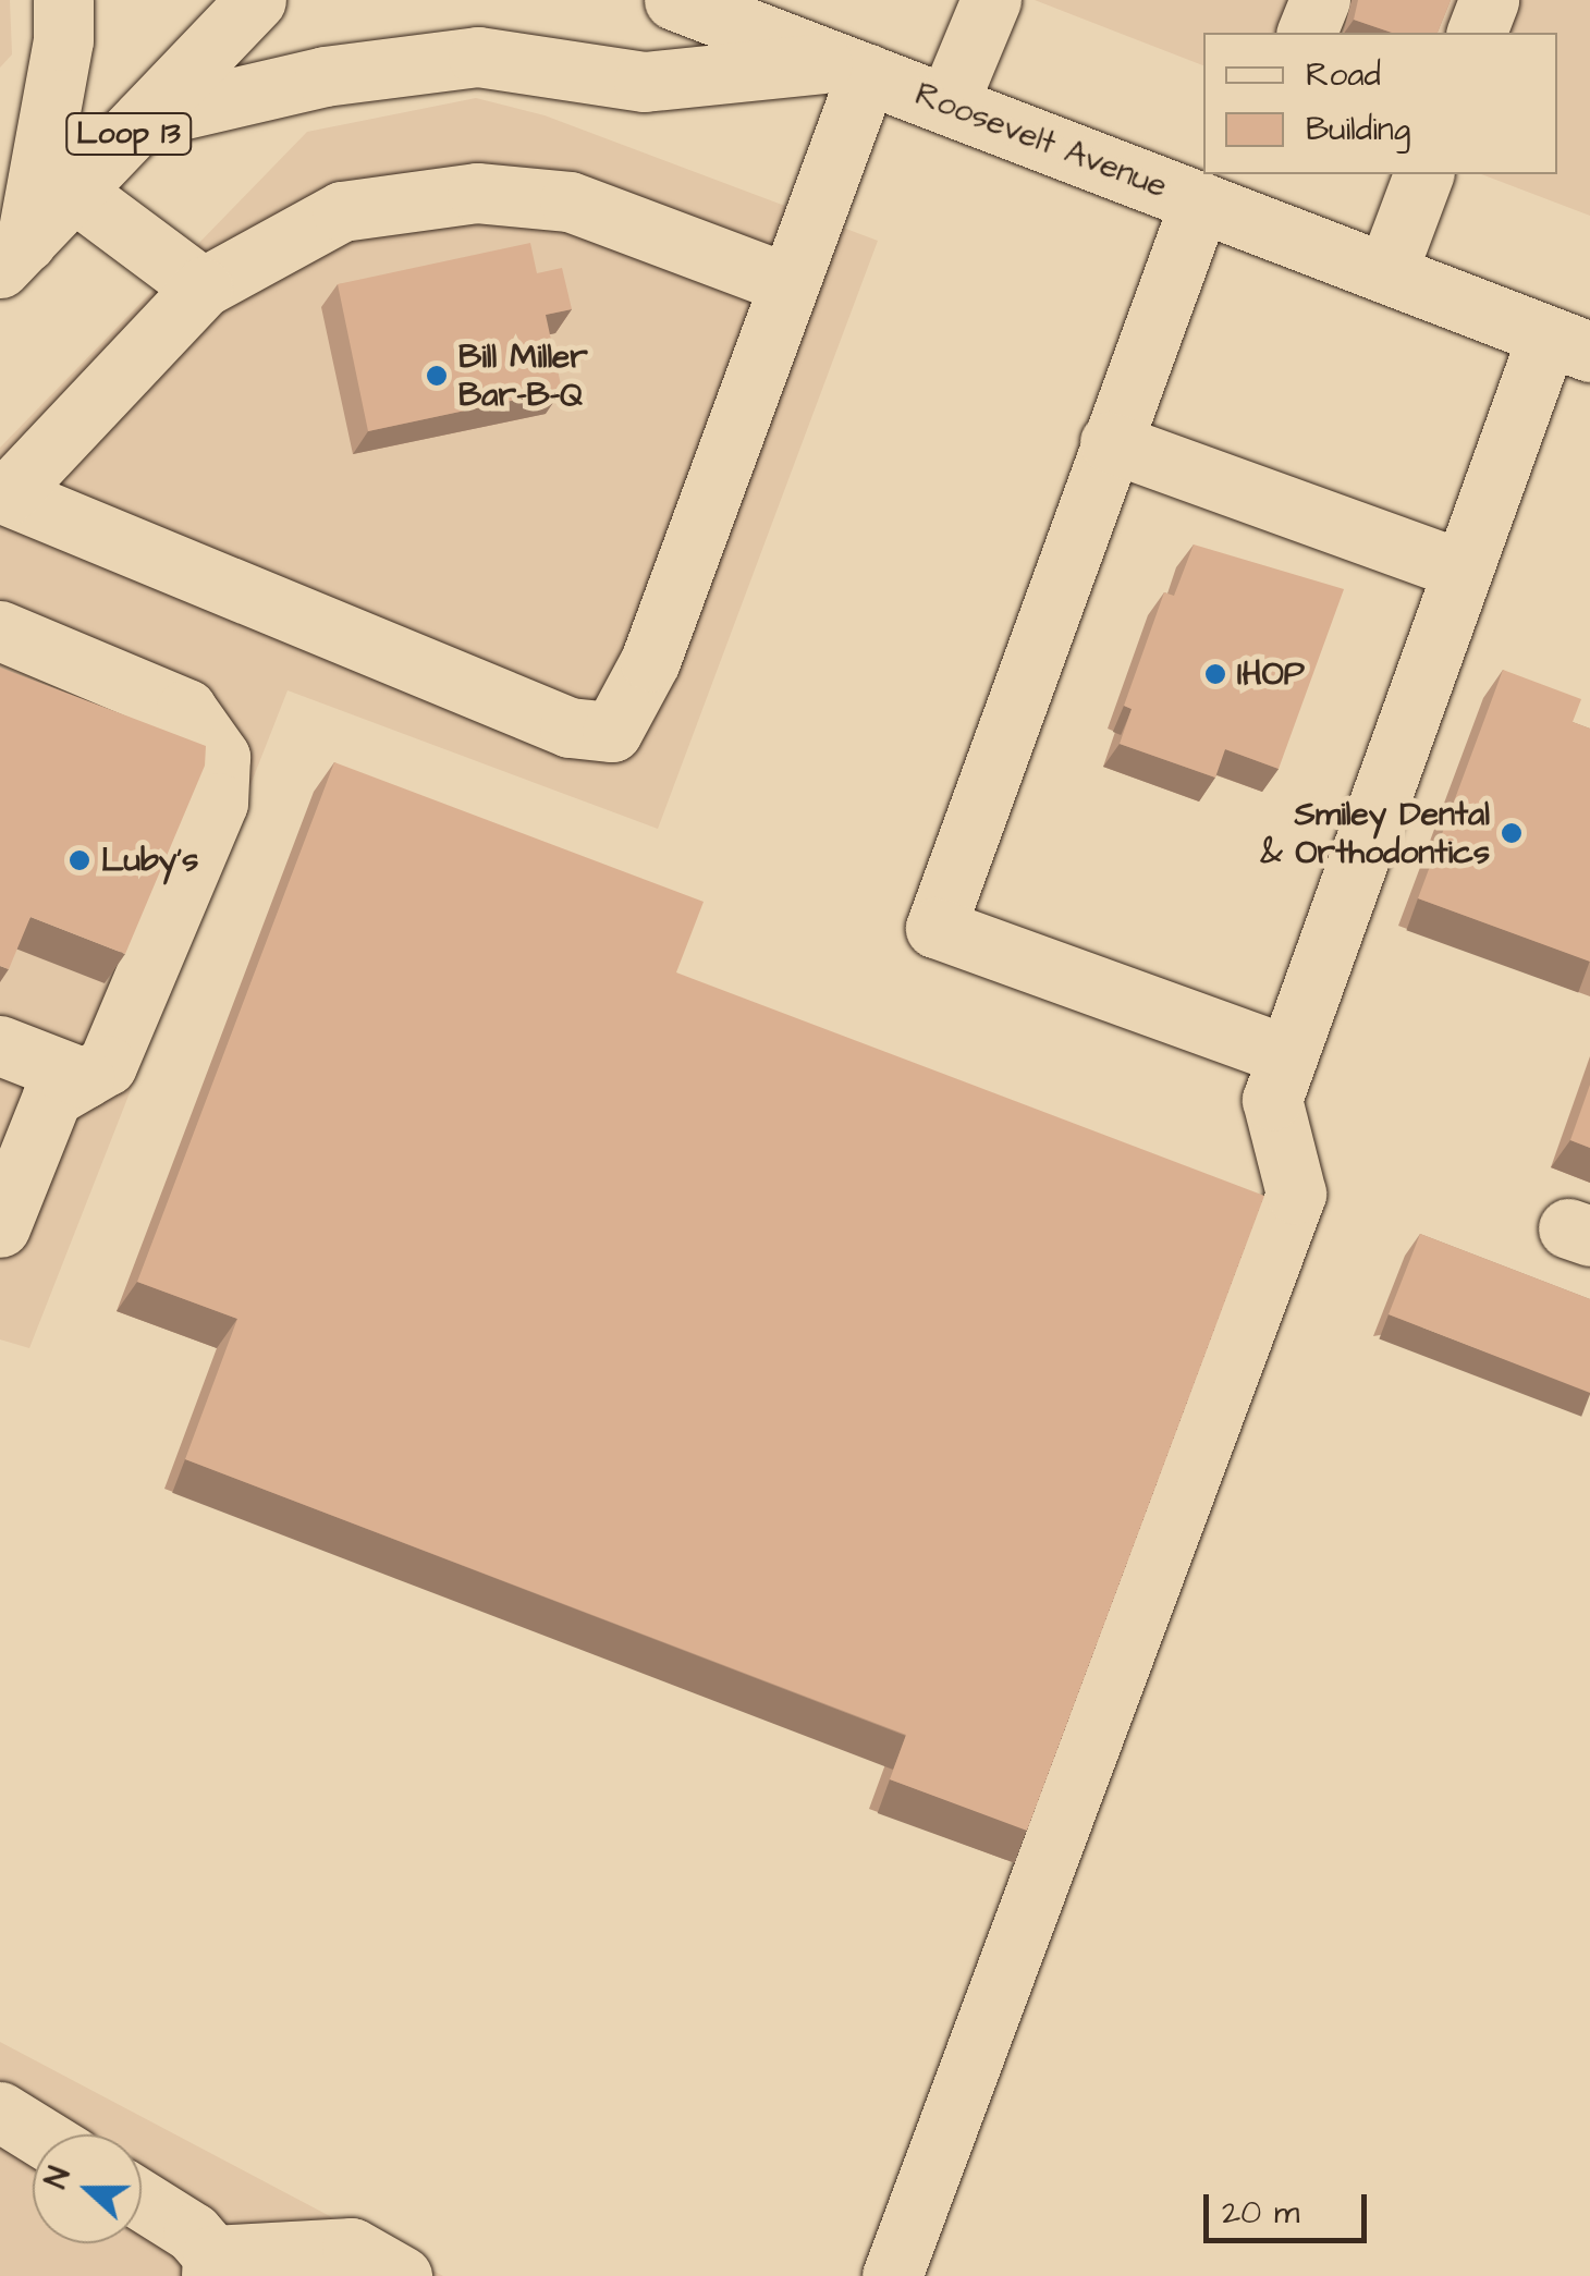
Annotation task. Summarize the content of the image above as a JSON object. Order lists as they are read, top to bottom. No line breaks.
{"streets":{"main road":["Loop 13","Roosevelt Avenue"]},"places":["Bill Miller Bar-B-Q","IHOP","Smiley Dental & Orthodontics","Luby's"],"legend":["Road","Building"],"scale_bar":"20 m","north":"left"}
